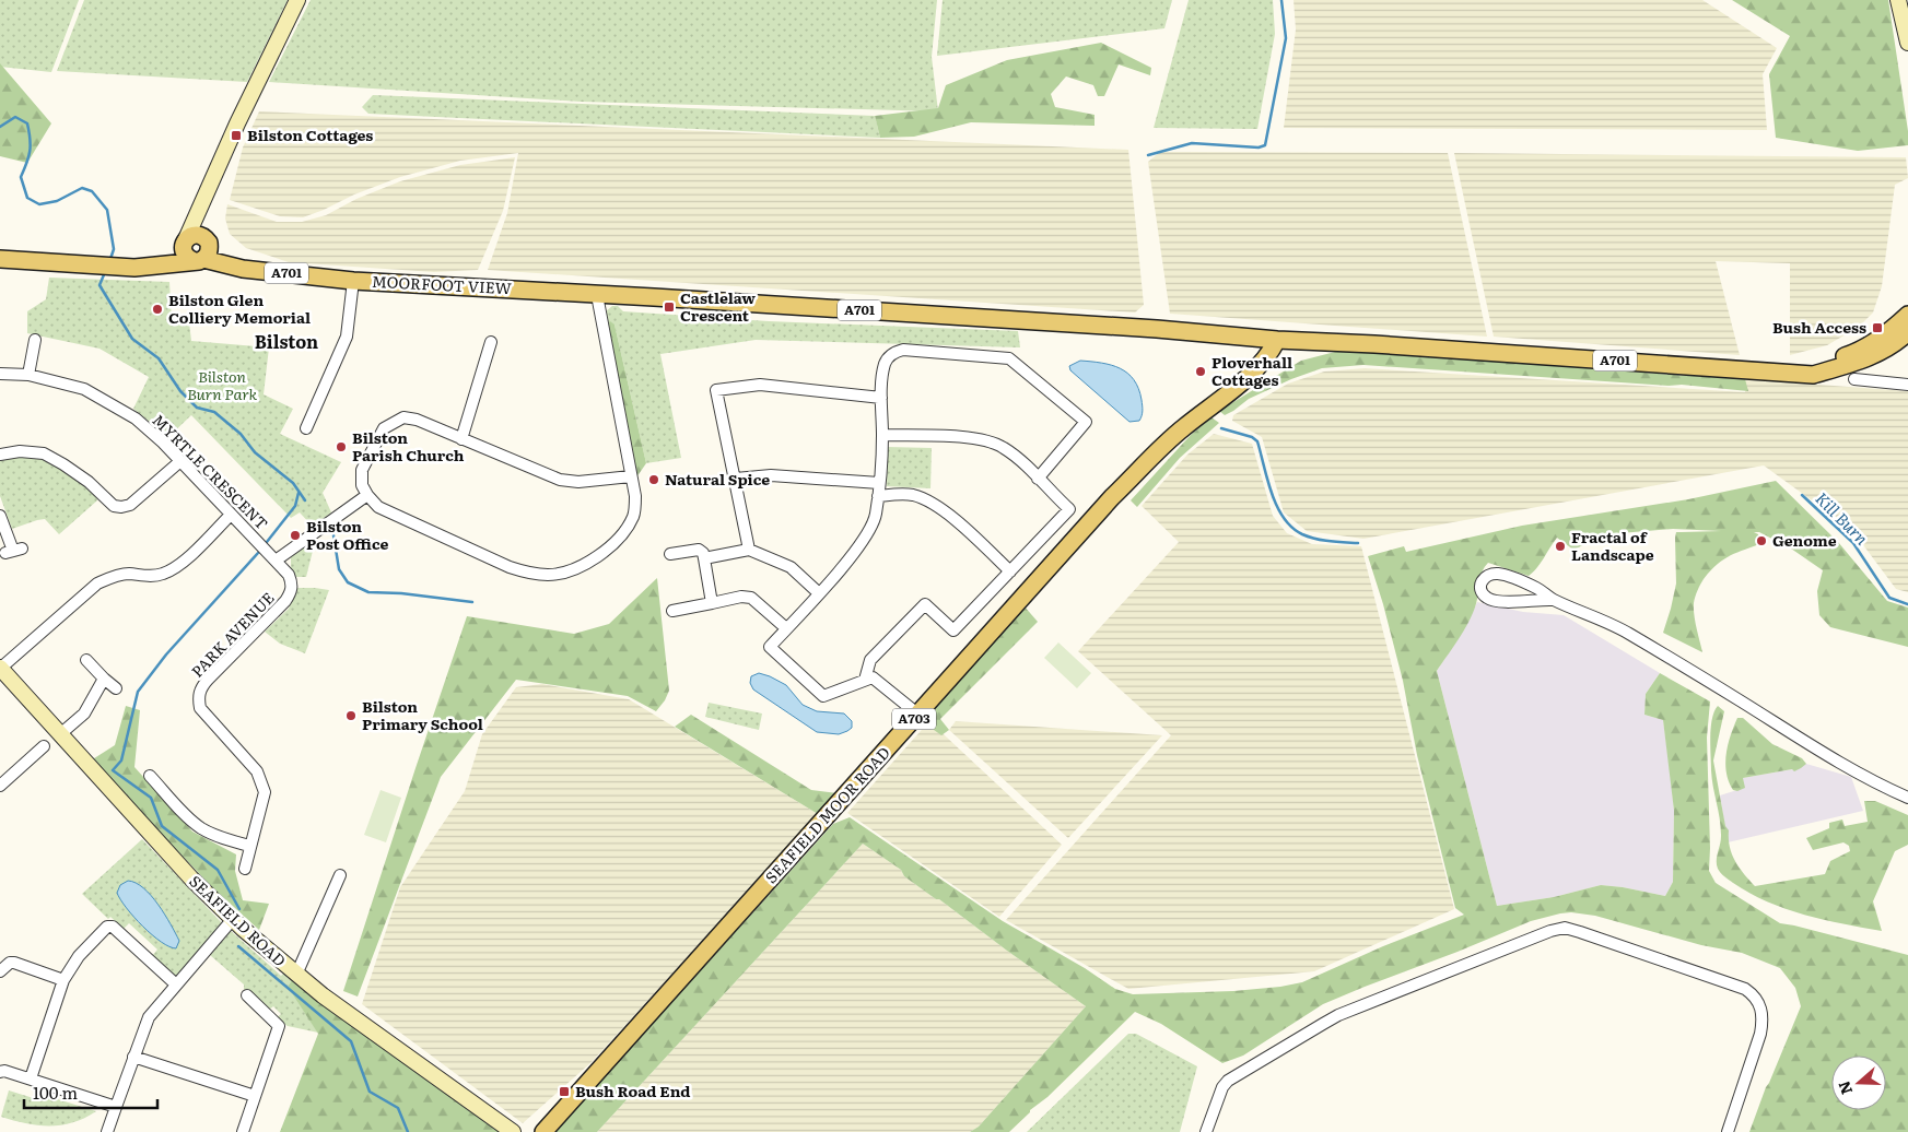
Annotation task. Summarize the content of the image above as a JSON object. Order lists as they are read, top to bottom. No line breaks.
{"streets":{"main road":["A701","MOORFOOT VIEW","A703","SEAFIELD MOOR ROAD"],"street":["MYRTLE CRESCENT","PARK AVENUE","SEAFIELD ROAD"]},"crossings":[["A701","MOORFOOT VIEW"],["A701","SEAFIELD MOOR ROAD"],["MOORFOOT VIEW","SEAFIELD MOOR ROAD"],["MYRTLE CRESCENT","PARK AVENUE"]],"districts":["Bilston"],"water":["Kill Burn"],"parks":["Bilston Burn Park"],"places":{"transit":["Bilston Cottages","Castlelaw Crescent","Bush Access","Bush Road End"],"other":["Bilston Glen Colliery Memorial","Ploverhall Cottages","Bilston Parish Church","Natural Spice","Bilston Post Office","Genome","Fractal of Landscape","Bilston Primary School"]},"scale_bar":"100 m","north":"left"}
